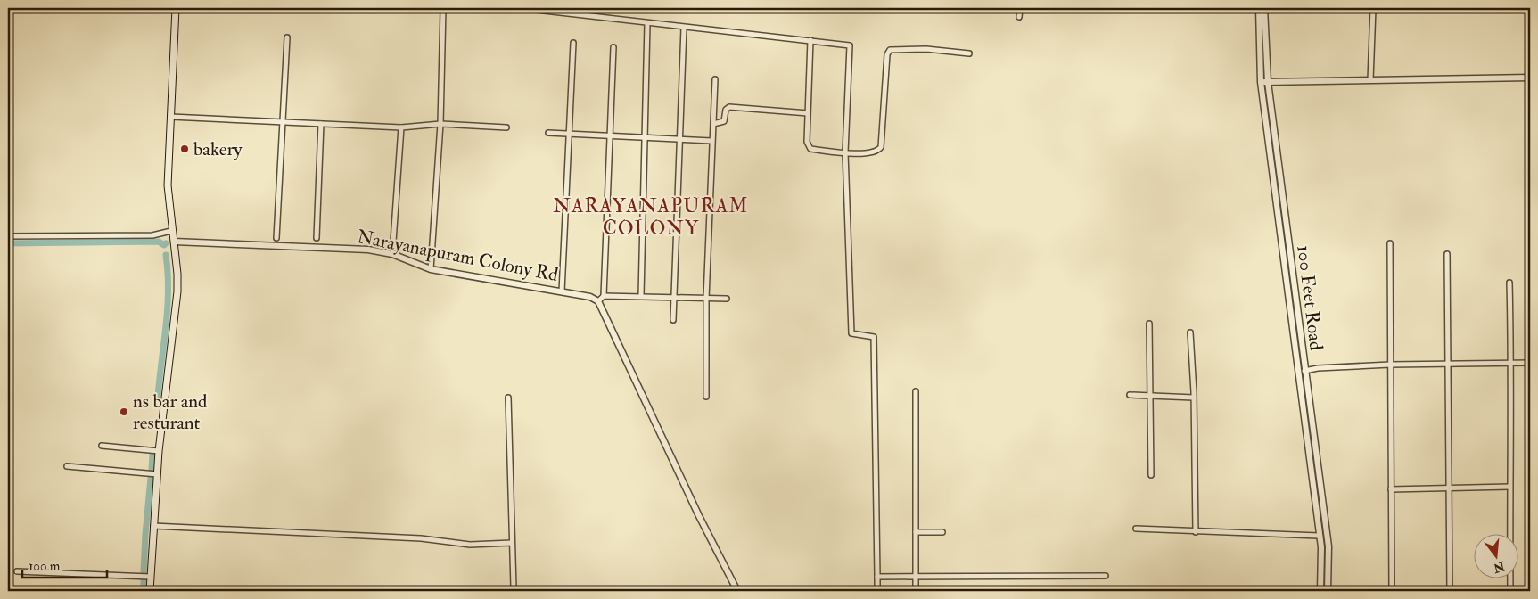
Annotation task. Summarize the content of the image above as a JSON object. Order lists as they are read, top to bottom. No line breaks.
{"streets":{"street":["Narayanapuram Colony Rd","100 Feet Road"]},"districts":["NARAYANAPURAM COLONY"],"places":["bakery","ns bar and resturant"],"scale_bar":"100 m","north":"bottom"}
